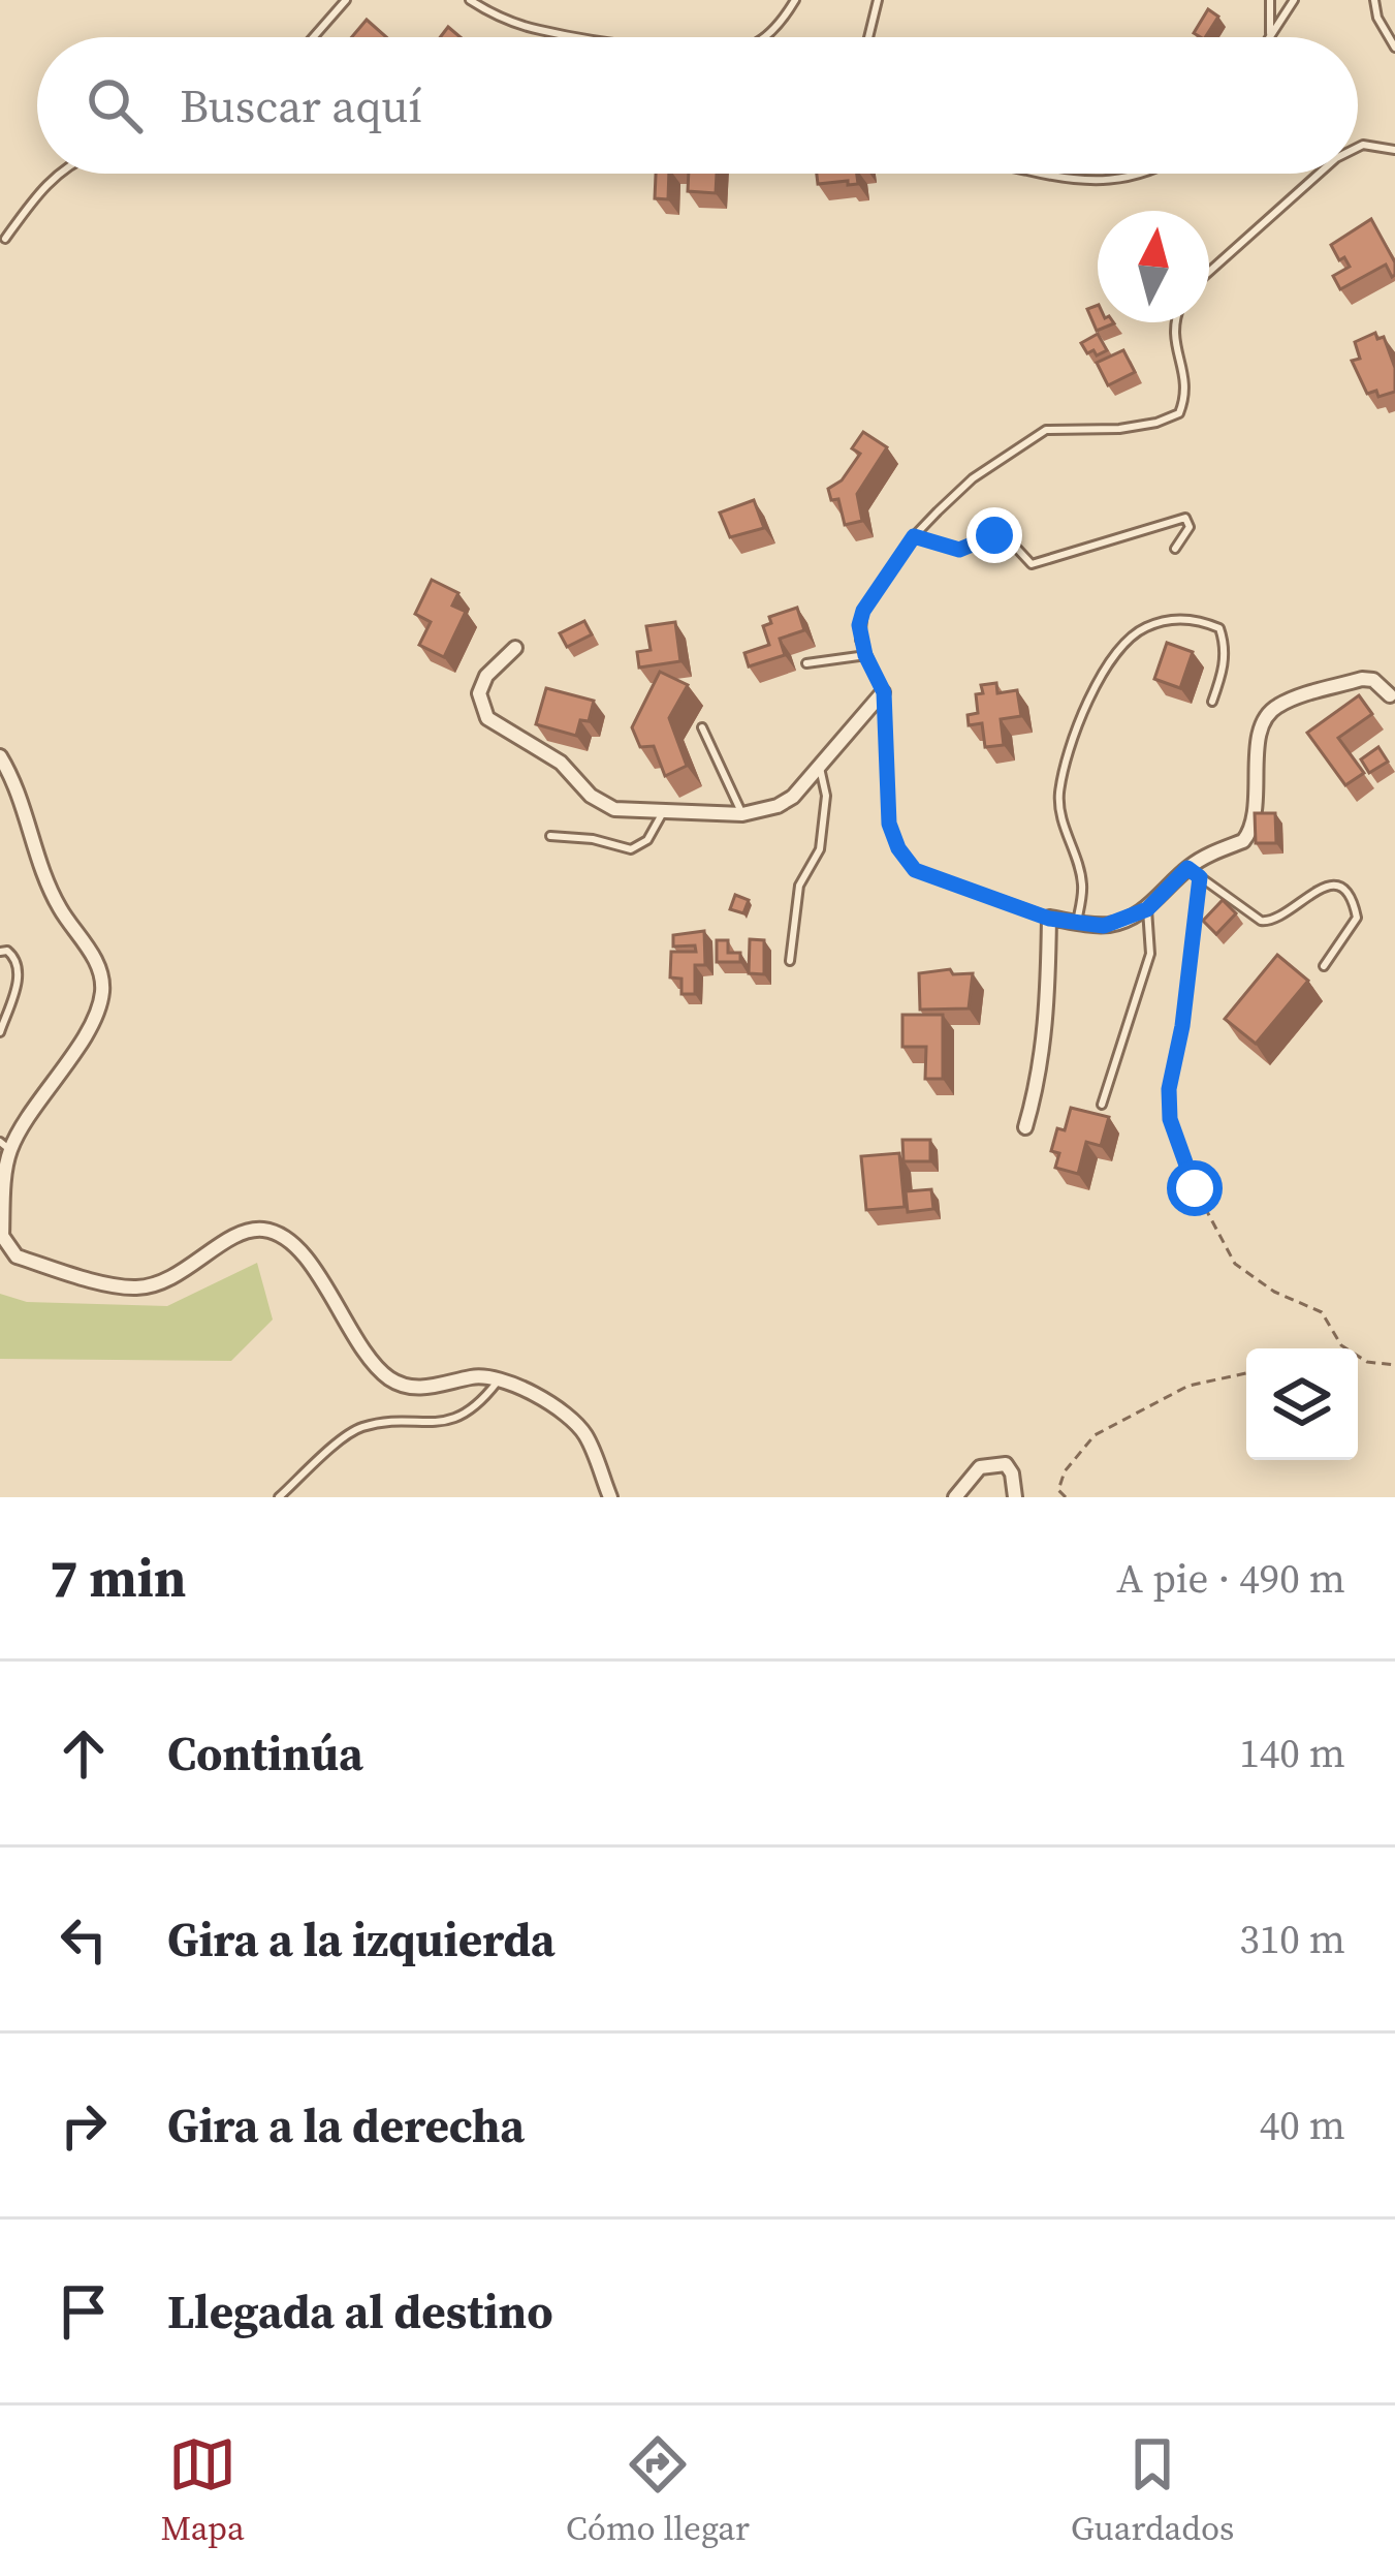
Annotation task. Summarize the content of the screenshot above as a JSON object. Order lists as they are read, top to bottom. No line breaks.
{"north":"top","page":{"search":"Buscar aquí","heading":["7 min","A pie · 490 m"],"list":[["Continúa","140 m"],["Gira a la izquierda","310 m"],["Gira a la derecha","40 m"],"Llegada al destino"],"nav":["Mapa","Cómo llegar","Guardados"]}}
